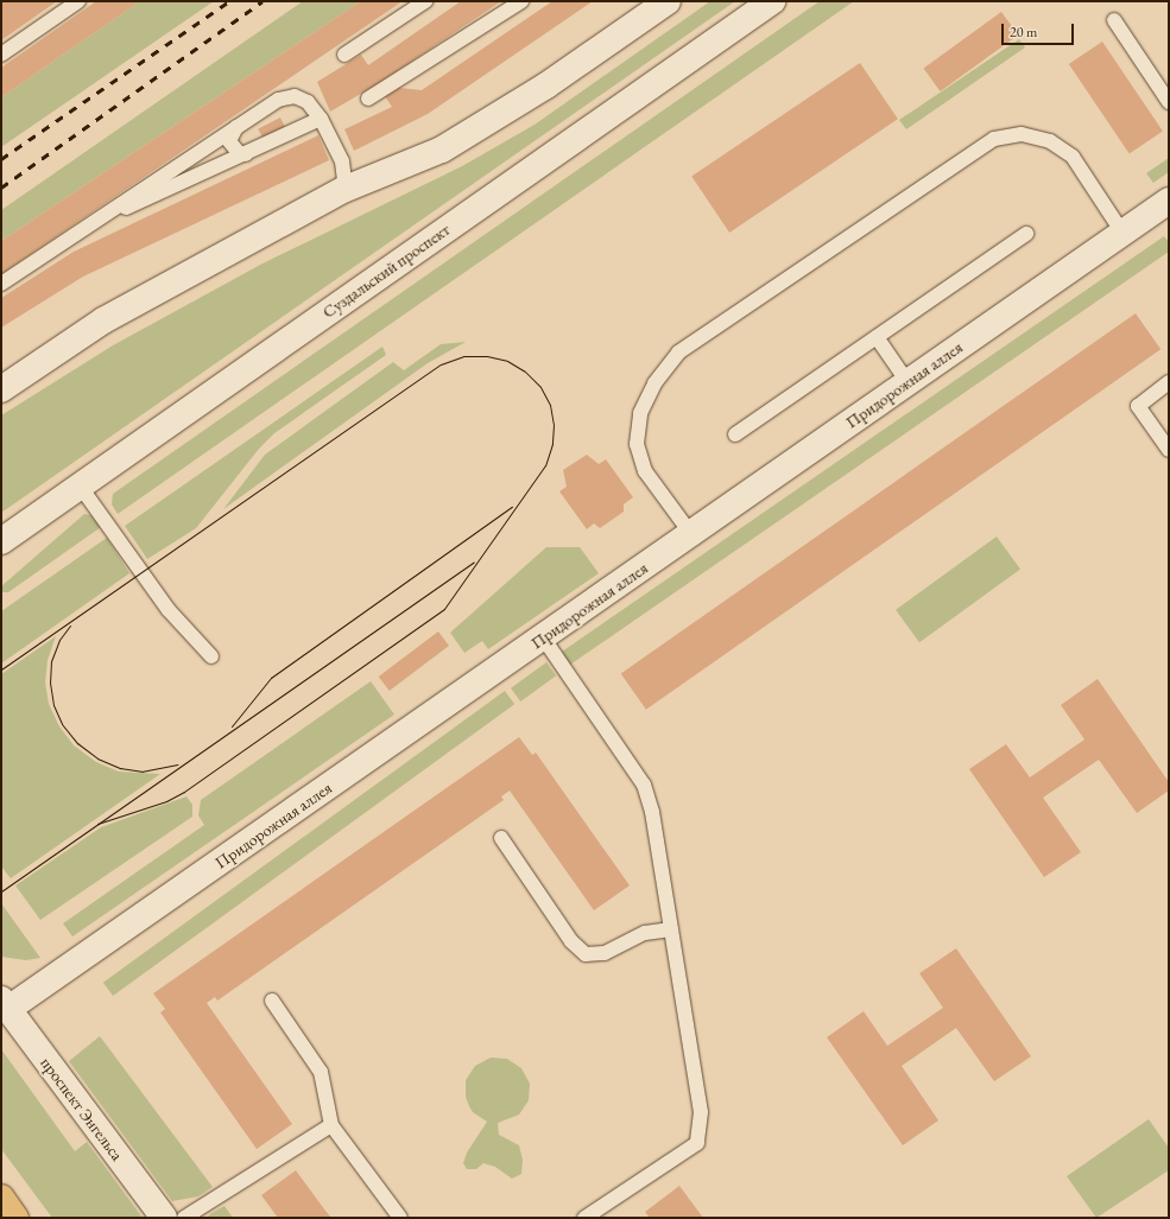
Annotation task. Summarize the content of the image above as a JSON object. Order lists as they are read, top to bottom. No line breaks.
{"streets":{"main road":["Суздальский проспект","Придорожная аллея","проспект Энгельса"]},"crossings":[["Придорожная аллея","проспект Энгельса"]],"scale_bar":"20 m"}
